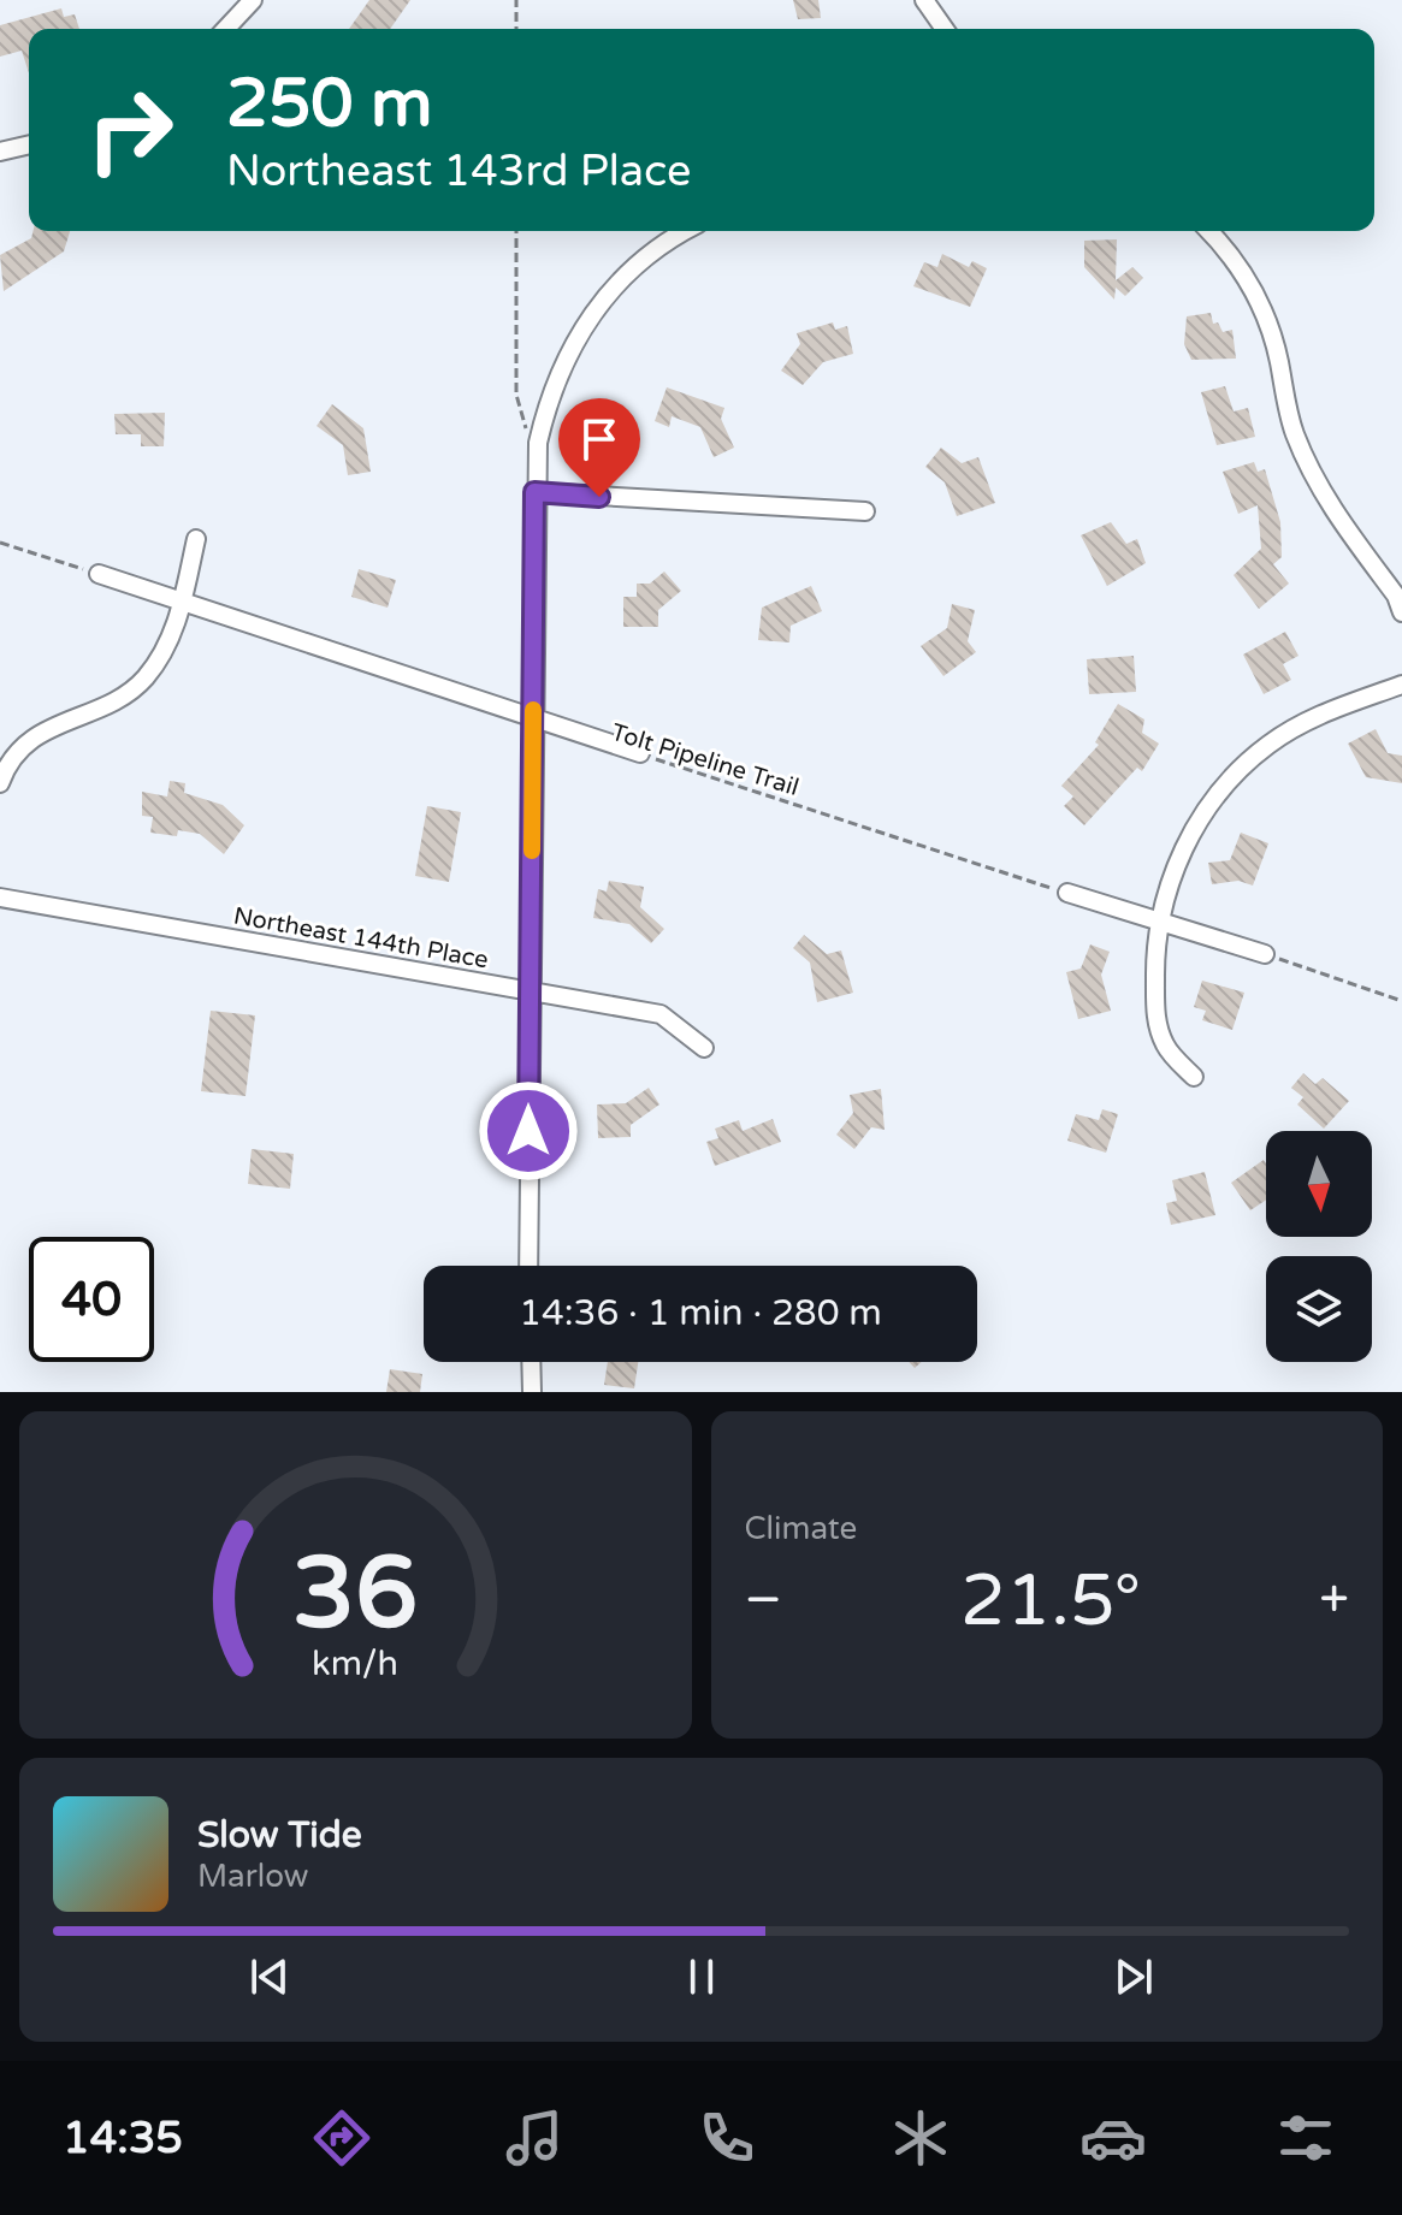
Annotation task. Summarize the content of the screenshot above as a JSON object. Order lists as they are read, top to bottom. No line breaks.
{"streets":{"street":["Northeast 144th Place"],"path":["Tolt Pipeline Trail"]},"north":"bottom","page":{"turn":["250 m","Northeast 143rd Place"],"limit":"40","trip":"14:36 · 1 min · 280 m","tile":"Climate","heat":["−","21.5°","+"],"song":["Slow Tide","Marlow"],"tabs":"14:35","gauge":["36","km/h"]}}
